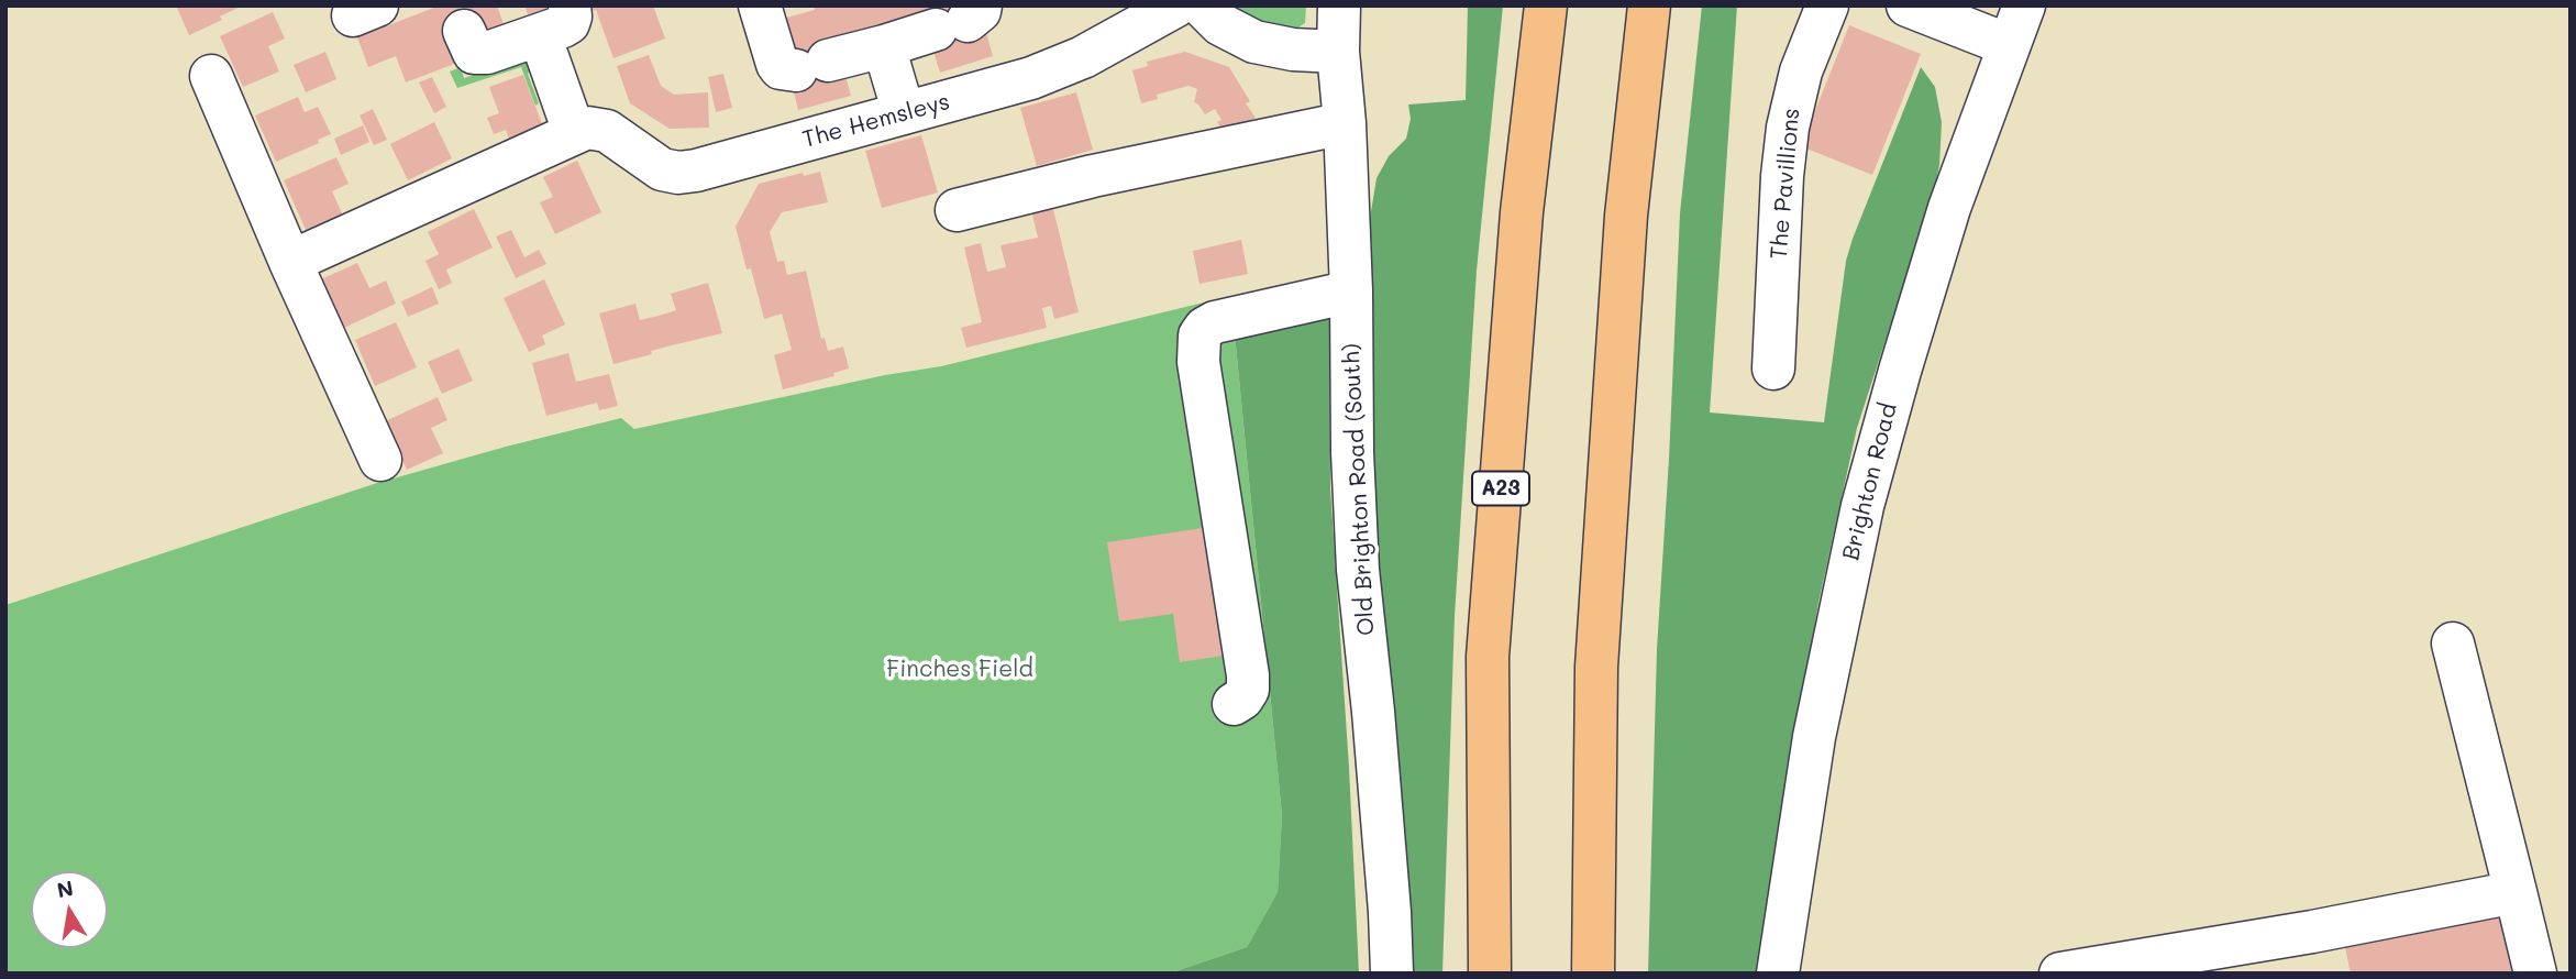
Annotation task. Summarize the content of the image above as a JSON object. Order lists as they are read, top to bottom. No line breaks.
{"streets":{"highway":["A23"],"street":["The Hemsleys","The Pavillions","Brighton Road","Old Brighton Road (South)"]},"parks":["Finches Field"],"north":"top"}
